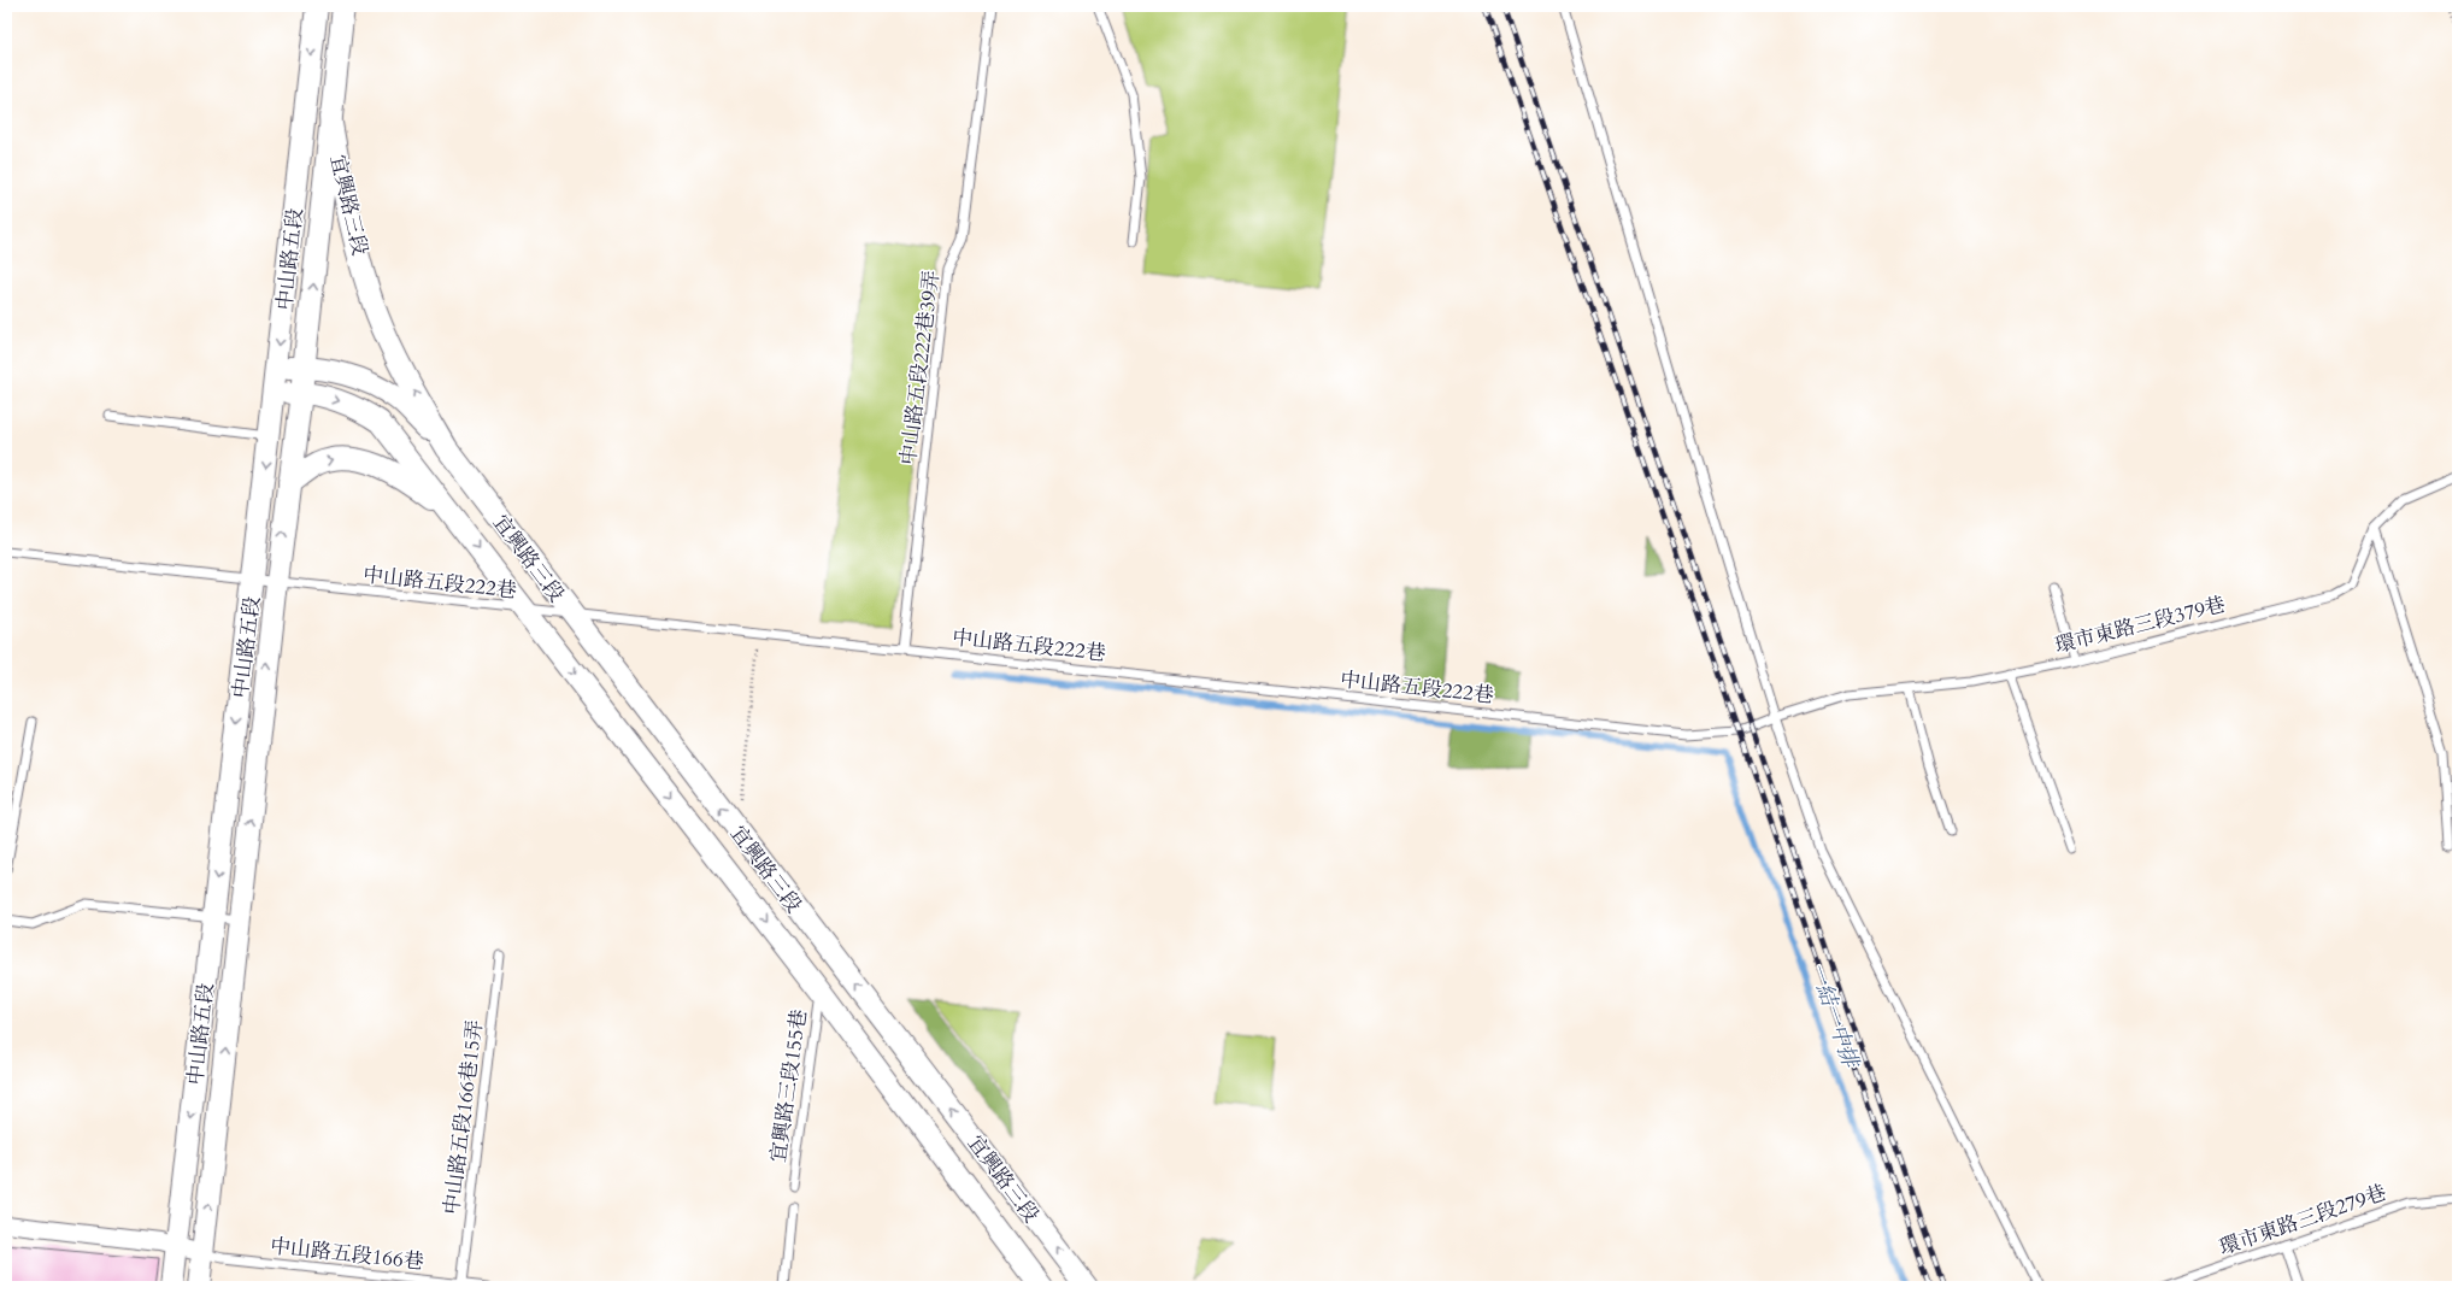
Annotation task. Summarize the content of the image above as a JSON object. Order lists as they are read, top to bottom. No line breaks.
{"streets":{"street":["宜興路三段","中山路五段"],"lane":["中山路五段222巷39弄","中山路五段222巷","環市東路三段379巷","宜興路三段155巷","中山路五段166巷15弄","環市東路三段279巷","中山路五段166巷"]},"crossings":[["宜興路三段","中山路五段"],["宜興路三段","中山路五段222巷"],["宜興路三段","宜興路三段155巷"],["中山路五段","中山路五段222巷"],["中山路五段","中山路五段166巷"],["中山路五段222巷39弄","中山路五段222巷"],["中山路五段222巷","環市東路三段379巷"],["中山路五段166巷15弄","中山路五段166巷"]],"water":["一結一中排"]}
